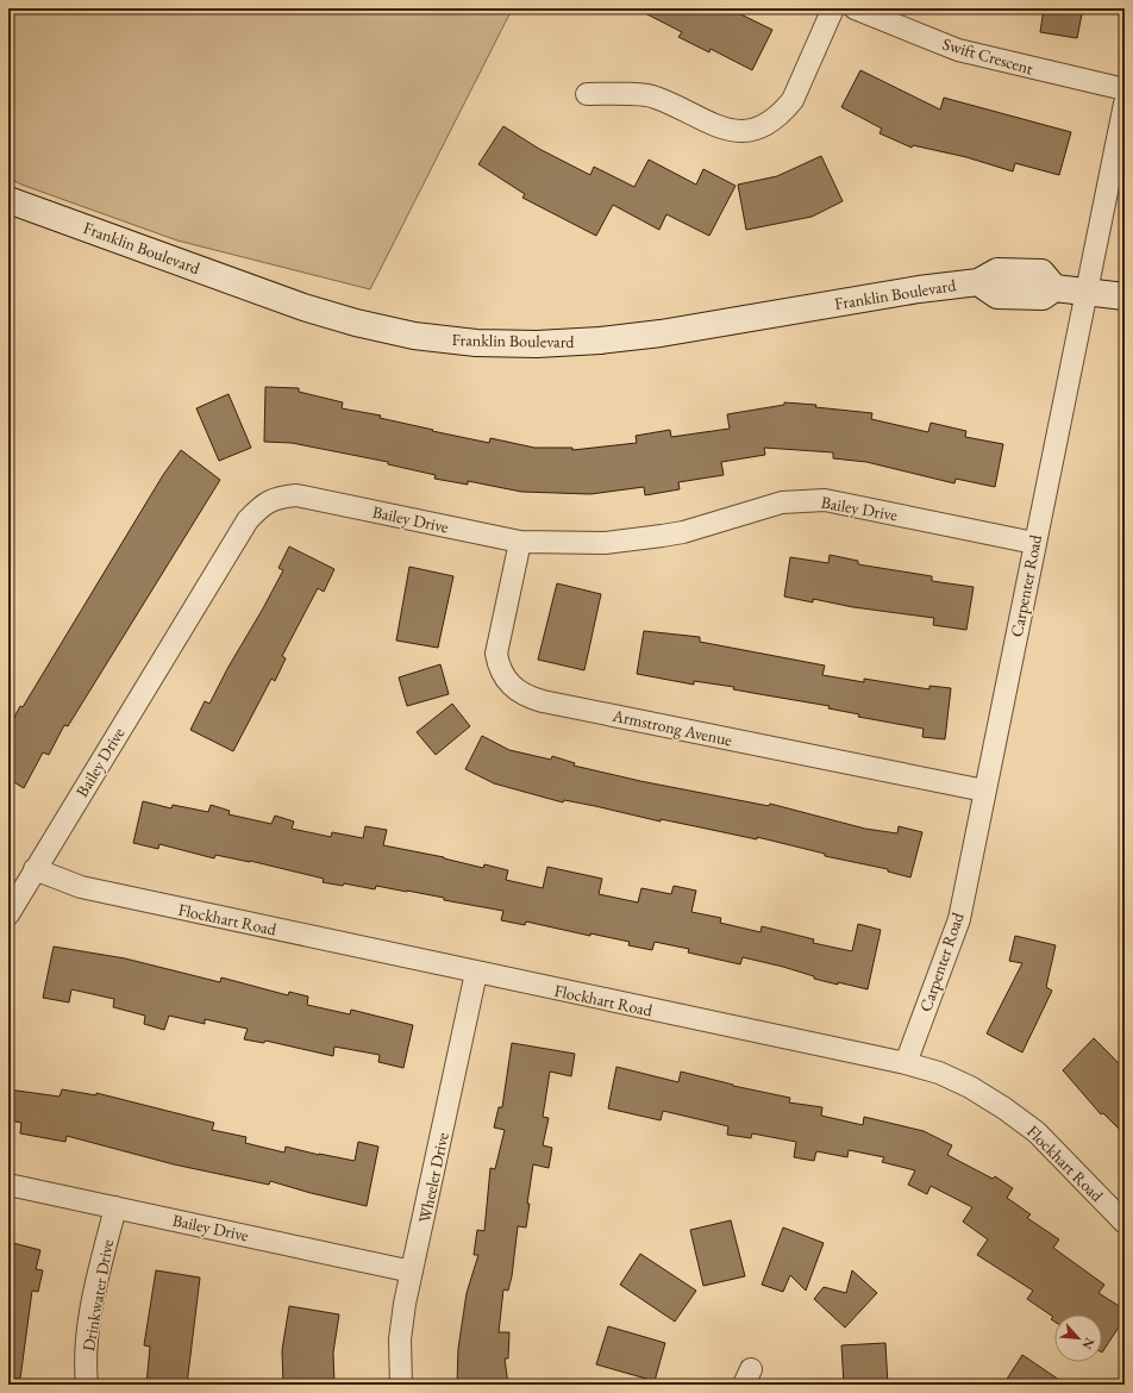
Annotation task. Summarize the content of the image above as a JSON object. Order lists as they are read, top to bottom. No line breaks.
{"streets":{"main road":["Franklin Boulevard"],"street":["Swift Crescent","Bailey Drive","Carpenter Road","Armstrong Avenue","Flockhart Road","Wheeler Drive","Drinkwater Drive"]},"crossings":[["Franklin Boulevard","Carpenter Road"],["Bailey Drive","Carpenter Road"],["Bailey Drive","Armstrong Avenue"],["Bailey Drive","Flockhart Road"],["Bailey Drive","Wheeler Drive"],["Bailey Drive","Drinkwater Drive"],["Carpenter Road","Armstrong Avenue"],["Carpenter Road","Flockhart Road"],["Flockhart Road","Wheeler Drive"]],"north":"bottom right"}
